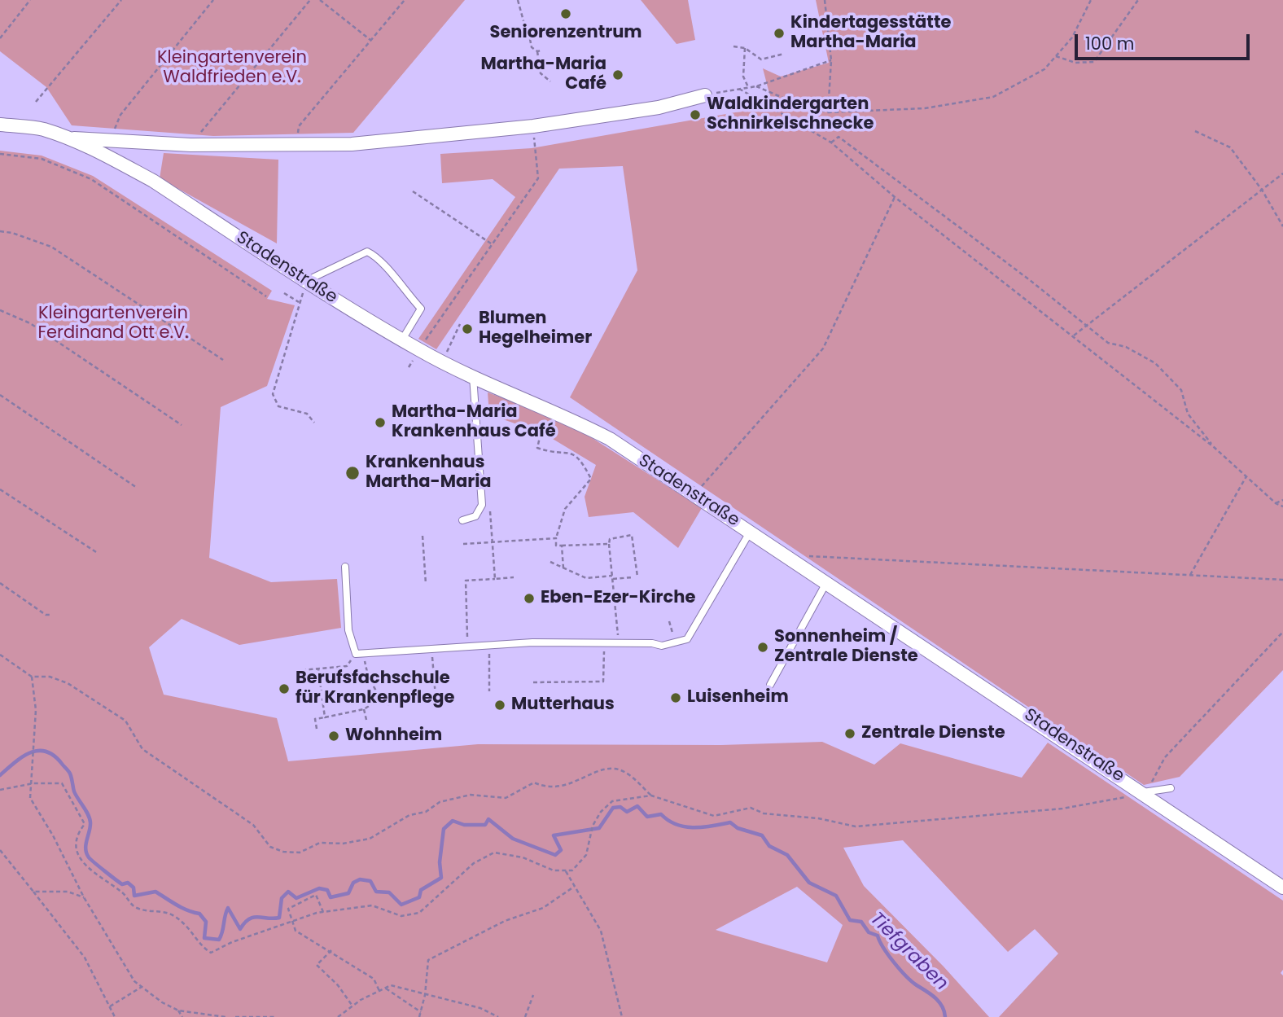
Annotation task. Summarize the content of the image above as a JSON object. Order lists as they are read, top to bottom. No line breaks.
{"streets":{"street":["Stadenstraße"]},"water":["Tiefgraben"],"parks":["Kleingartenverein Waldfrieden e.V.","Kleingartenverein Ferdinand Ott e.V."],"places":["Seniorenzentrum","Kindertagesstätte Martha-Maria","Martha-Maria Café","Waldkindergarten Schnirkelschnecke","Blumen Hegelheimer","Martha-Maria Krankenhaus Café","Krankenhaus Martha-Maria","Eben-Ezer-Kirche","Sonnenheim / Zentrale Dienste","Berufsfachschule für Krankenpflege","Luisenheim","Mutterhaus","Zentrale Dienste","Wohnheim"],"scale_bar":"100 m"}
